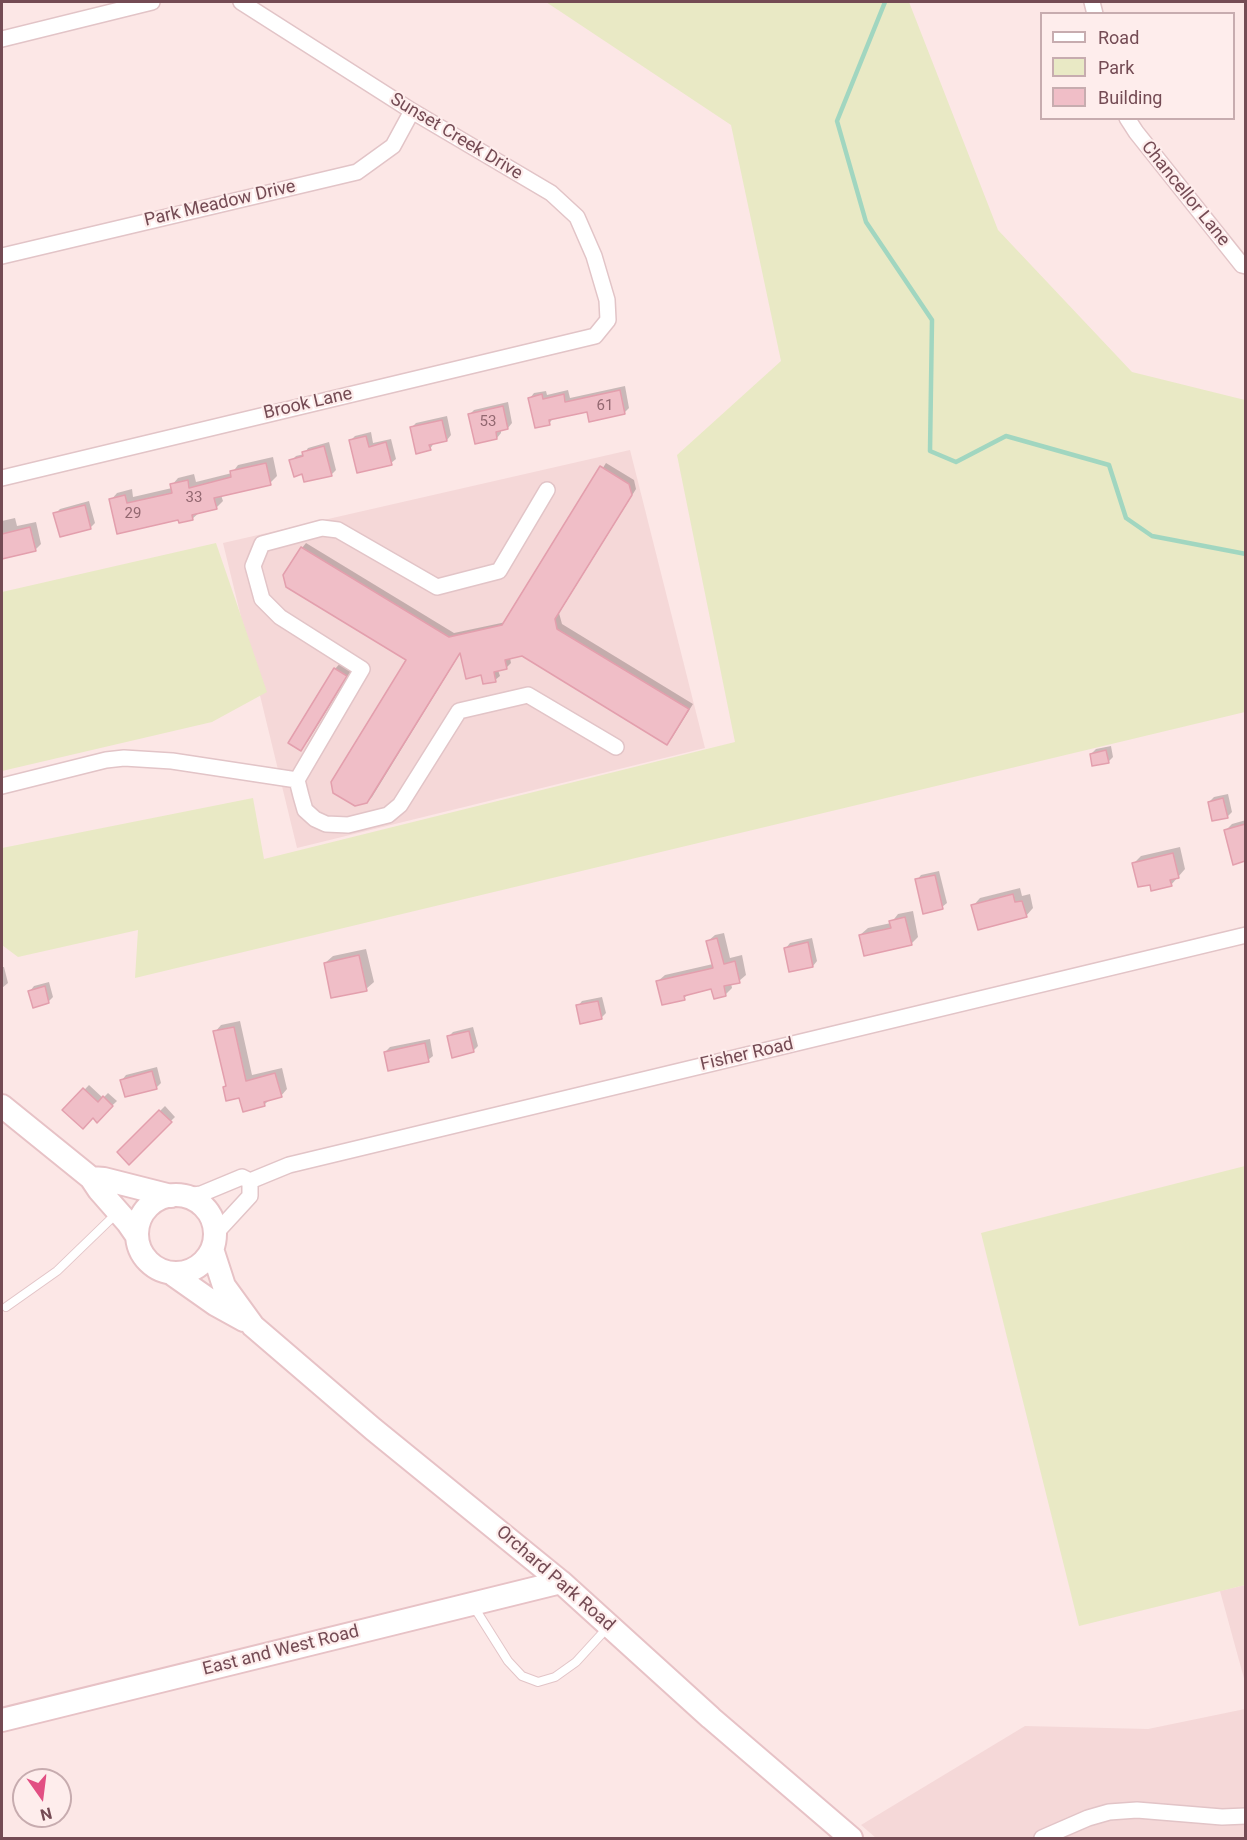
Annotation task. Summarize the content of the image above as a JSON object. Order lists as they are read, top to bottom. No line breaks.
{"streets":{"main road":["Orchard Park Road","East and West Road"],"street":["Sunset Creek Drive","Chancellor Lane","Park Meadow Drive","Brook Lane","Fisher Road"]},"crossings":[["Sunset Creek Drive","Park Meadow Drive"],["Sunset Creek Drive","Brook Lane"],["Fisher Road","Orchard Park Road"],["Orchard Park Road","East and West Road"]],"house_numbers":["61","53","33","29"],"legend":["Road","Park","Building"],"north":"bottom"}
